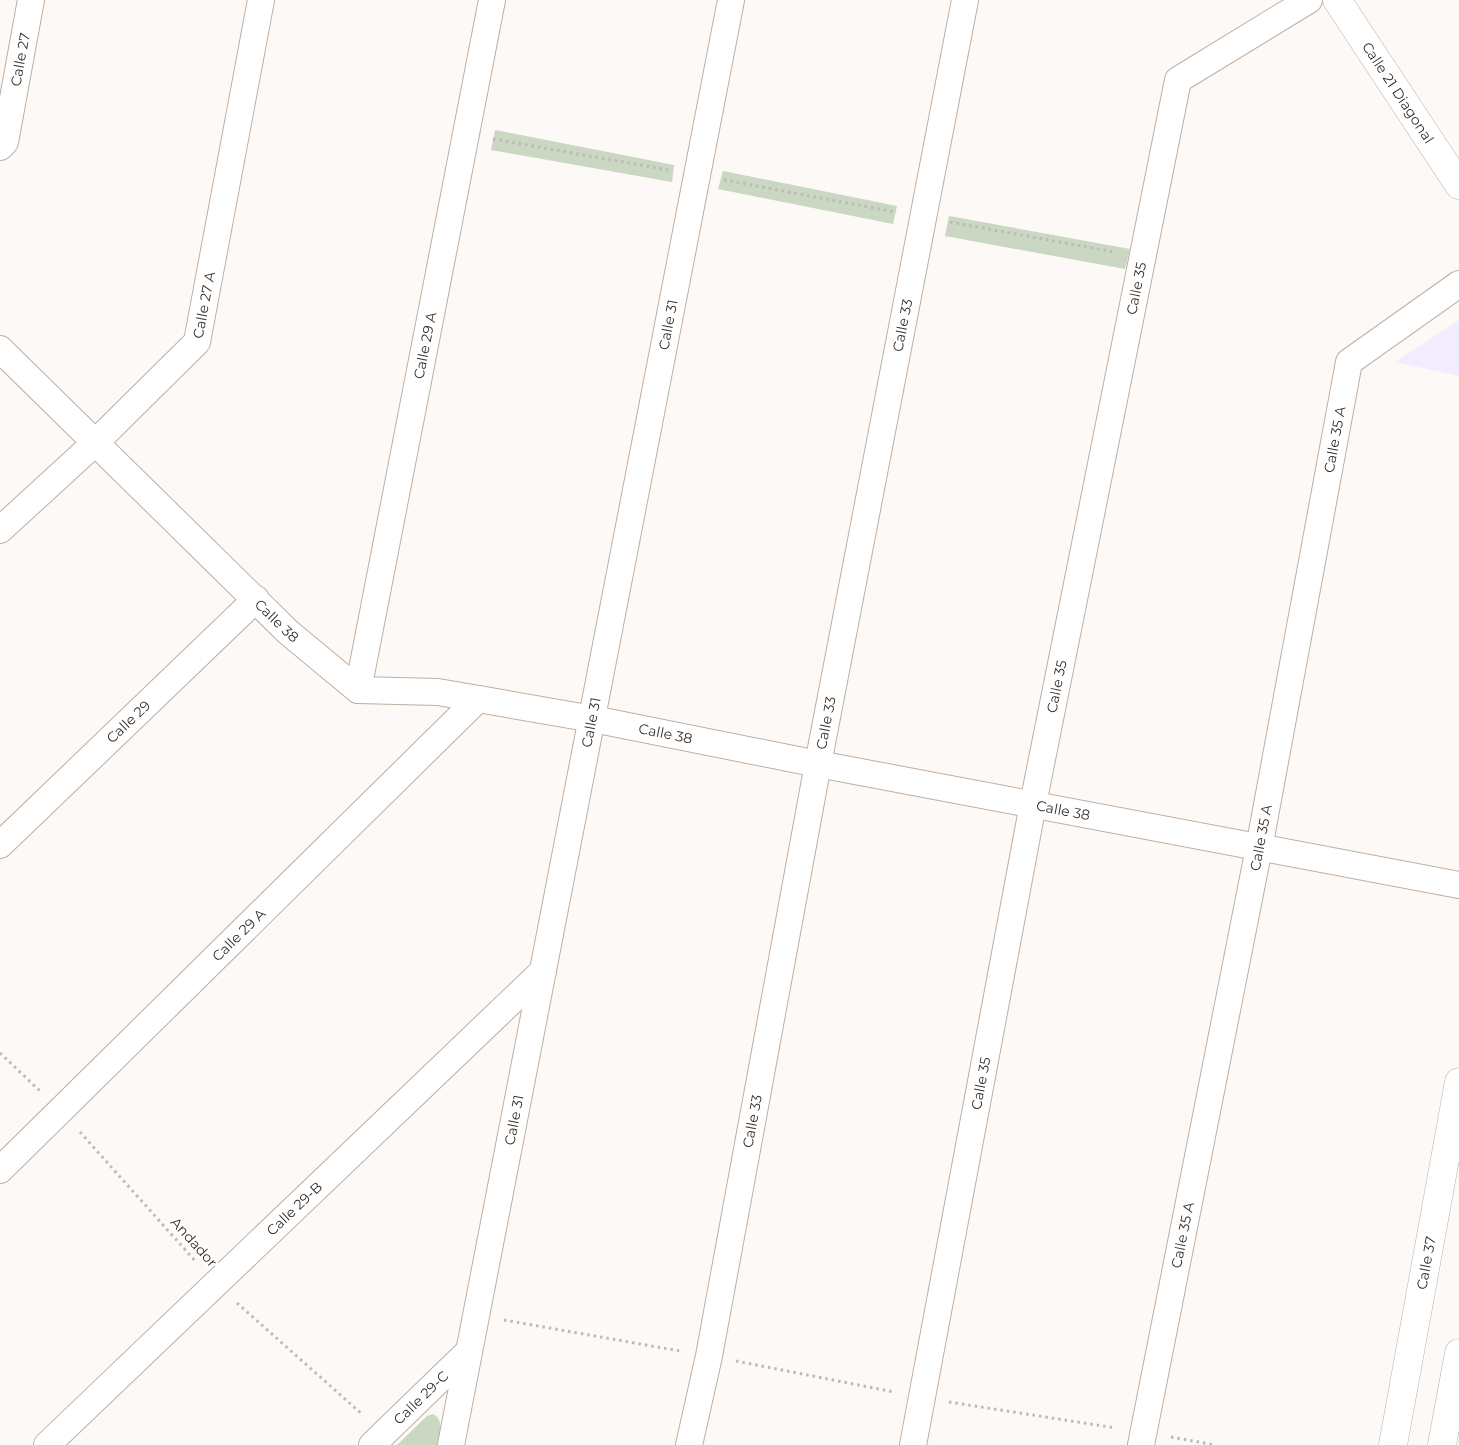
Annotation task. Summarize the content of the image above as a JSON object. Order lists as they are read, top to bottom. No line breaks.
{"streets":{"street":["Calle 27","Calle 21 Diagonal","Calle 35","Calle 27 A","Calle 31","Calle 33","Calle 29 A","Calle 35 A","Calle 38","Calle 29","Calle 29-B","Calle 37","Calle 29-C"],"path":["Andador"]},"crossings":[["Calle 35","Calle 38"],["Calle 27 A","Calle 38"],["Calle 31","Calle 38"],["Calle 31","Calle 29-B"],["Calle 31","Calle 29-C"],["Calle 33","Calle 38"],["Calle 29 A","Calle 38"],["Calle 29 A","Andador"],["Calle 35 A","Calle 38"],["Calle 38","Calle 29"],["Calle 29-B","Andador"],["Andador","Calle 29-C"]]}
